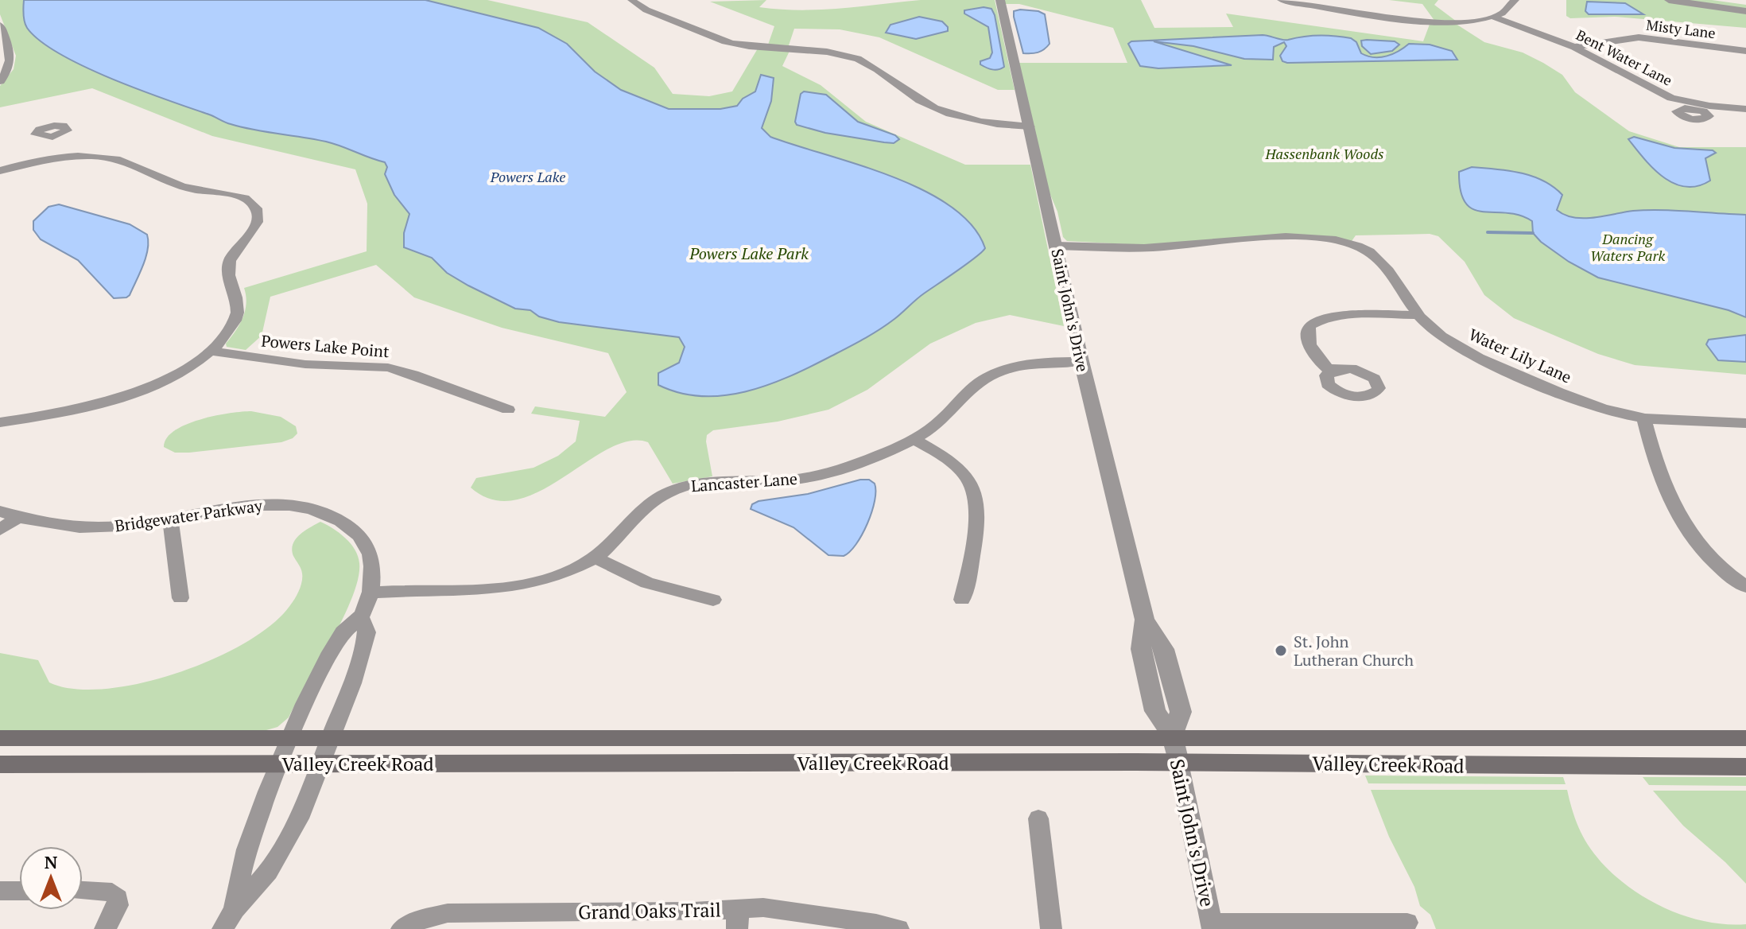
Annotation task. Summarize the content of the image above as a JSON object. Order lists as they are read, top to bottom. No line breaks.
{"streets":{"main road":["Valley Creek Road"],"street":["Misty Lane","Bent Water Lane","Saint John's Drive","Powers Lake Point","Water Lily Lane","Lancaster Lane","Bridgewater Parkway","Grand Oaks Trail"]},"crossings":[["Misty Lane","Bent Water Lane"],["Saint John's Drive","Water Lily Lane"],["Saint John's Drive","Lancaster Lane"],["Saint John's Drive","Valley Creek Road"],["Lancaster Lane","Bridgewater Parkway"],["Bridgewater Parkway","Valley Creek Road"]],"water":["Powers Lake"],"parks":["Hassenbank Woods","Dancing Waters Park","Powers Lake Park"],"places":["St. John Lutheran Church"],"north":"top"}
